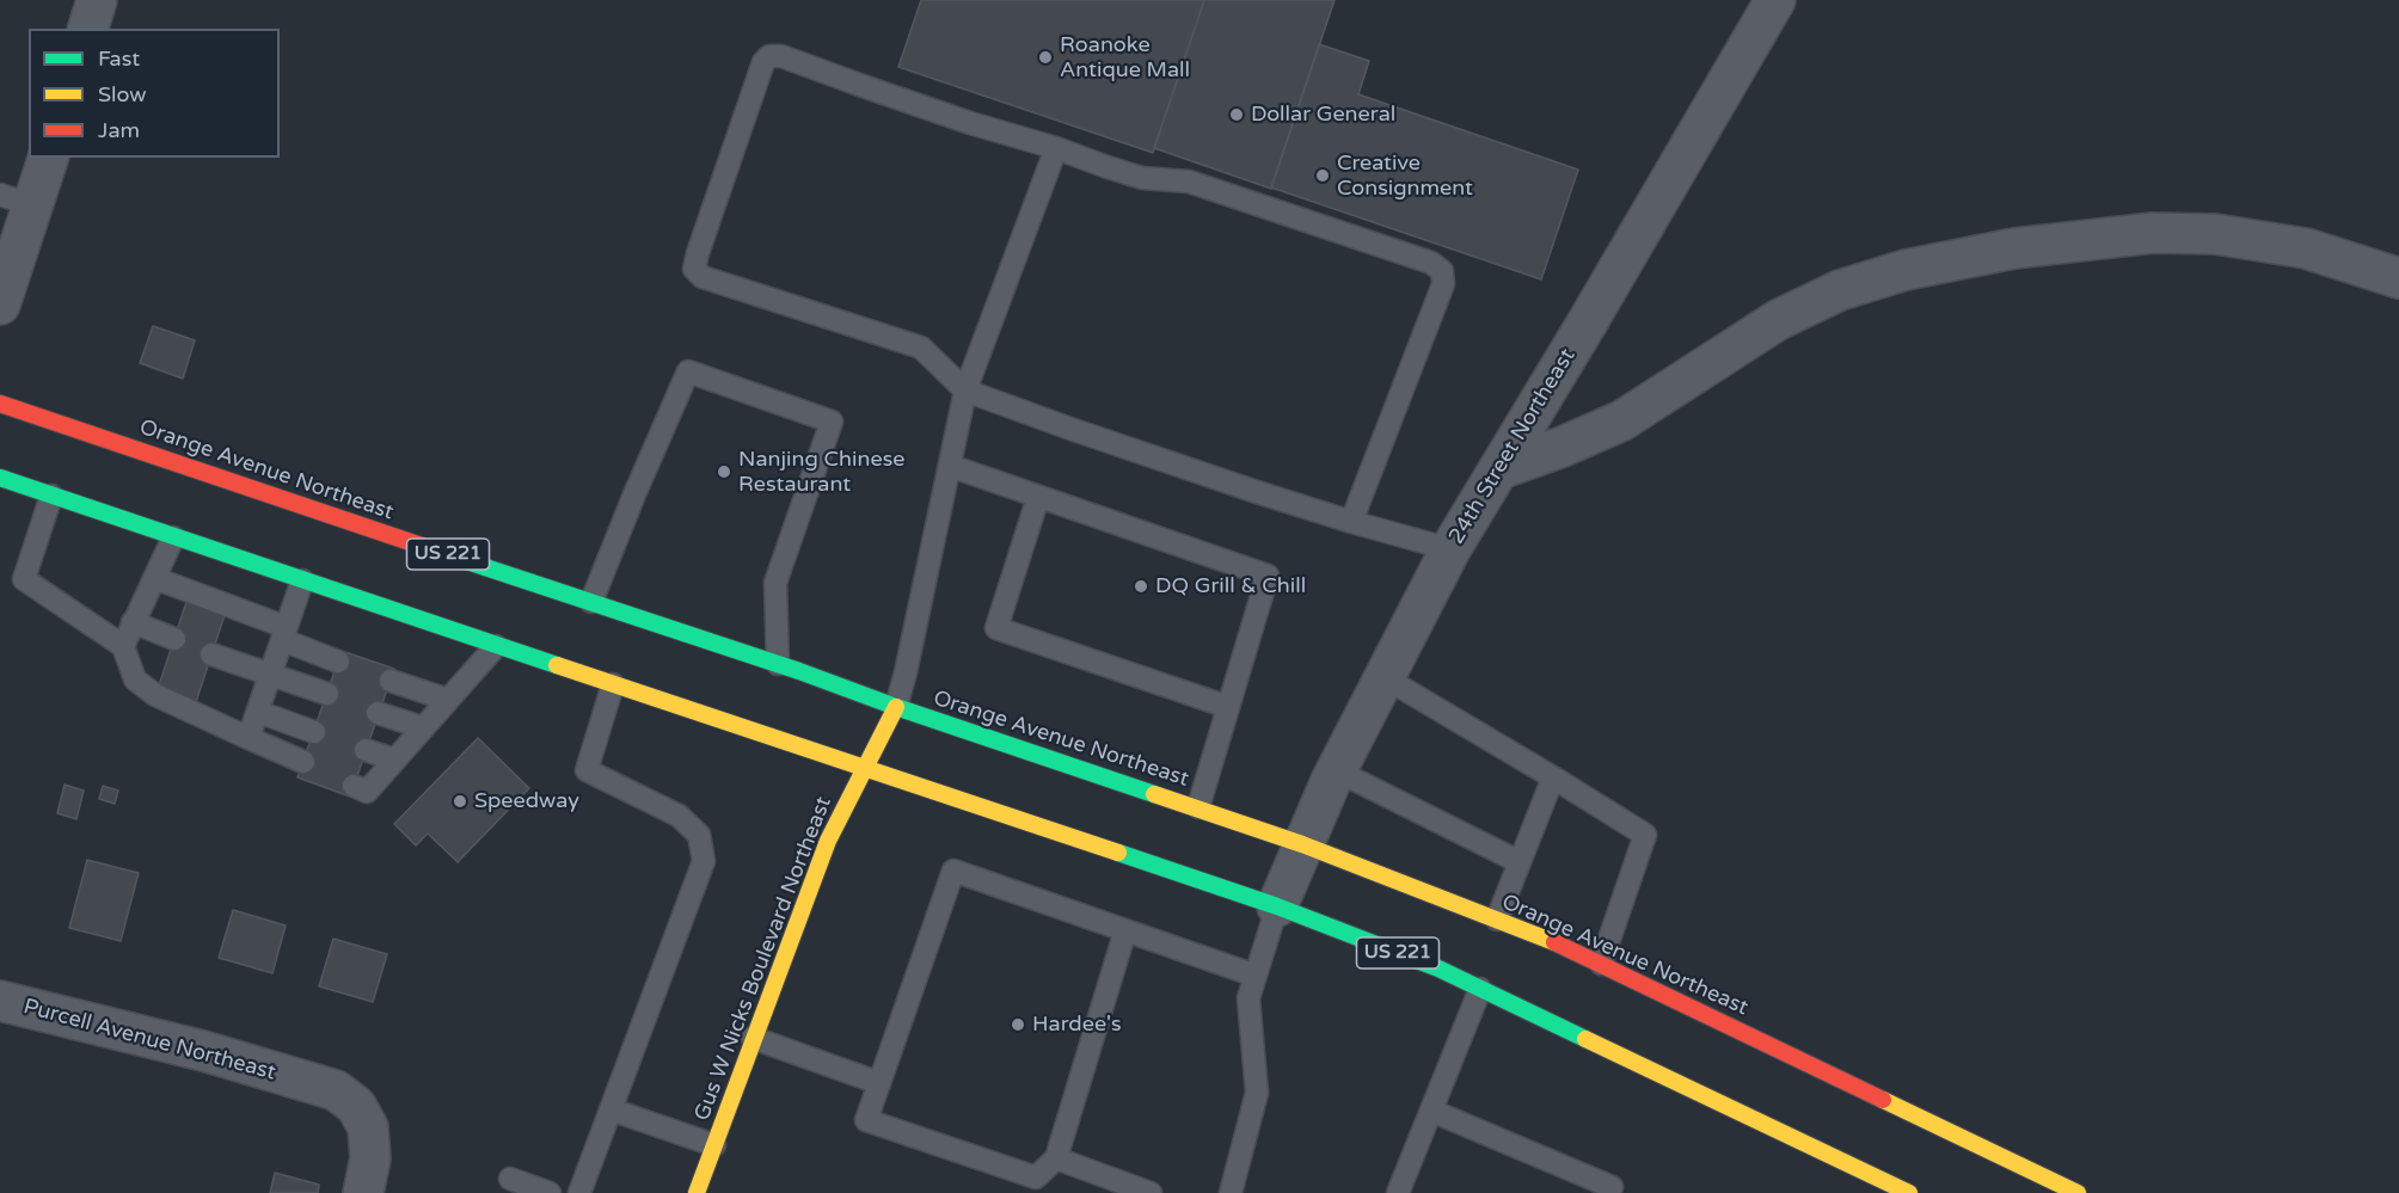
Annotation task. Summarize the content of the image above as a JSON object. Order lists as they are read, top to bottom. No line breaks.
{"streets":{"main road":["Orange Avenue Northeast","US 221","Gus W Nicks Boulevard Northeast"],"street":["24th Street Northeast","Purcell Avenue Northeast"]},"crossings":[["24th Street Northeast","Orange Avenue Northeast"],["24th Street Northeast","US 221"],["Orange Avenue Northeast","Gus W Nicks Boulevard Northeast"],["US 221","Gus W Nicks Boulevard Northeast"]],"places":["Roanoke Antique Mall","Dollar General","Creative Consignment","Nanjing Chinese Restaurant","DQ Grill & Chill","Speedway","Hardee's"],"legend":["Fast","Slow","Jam"]}
